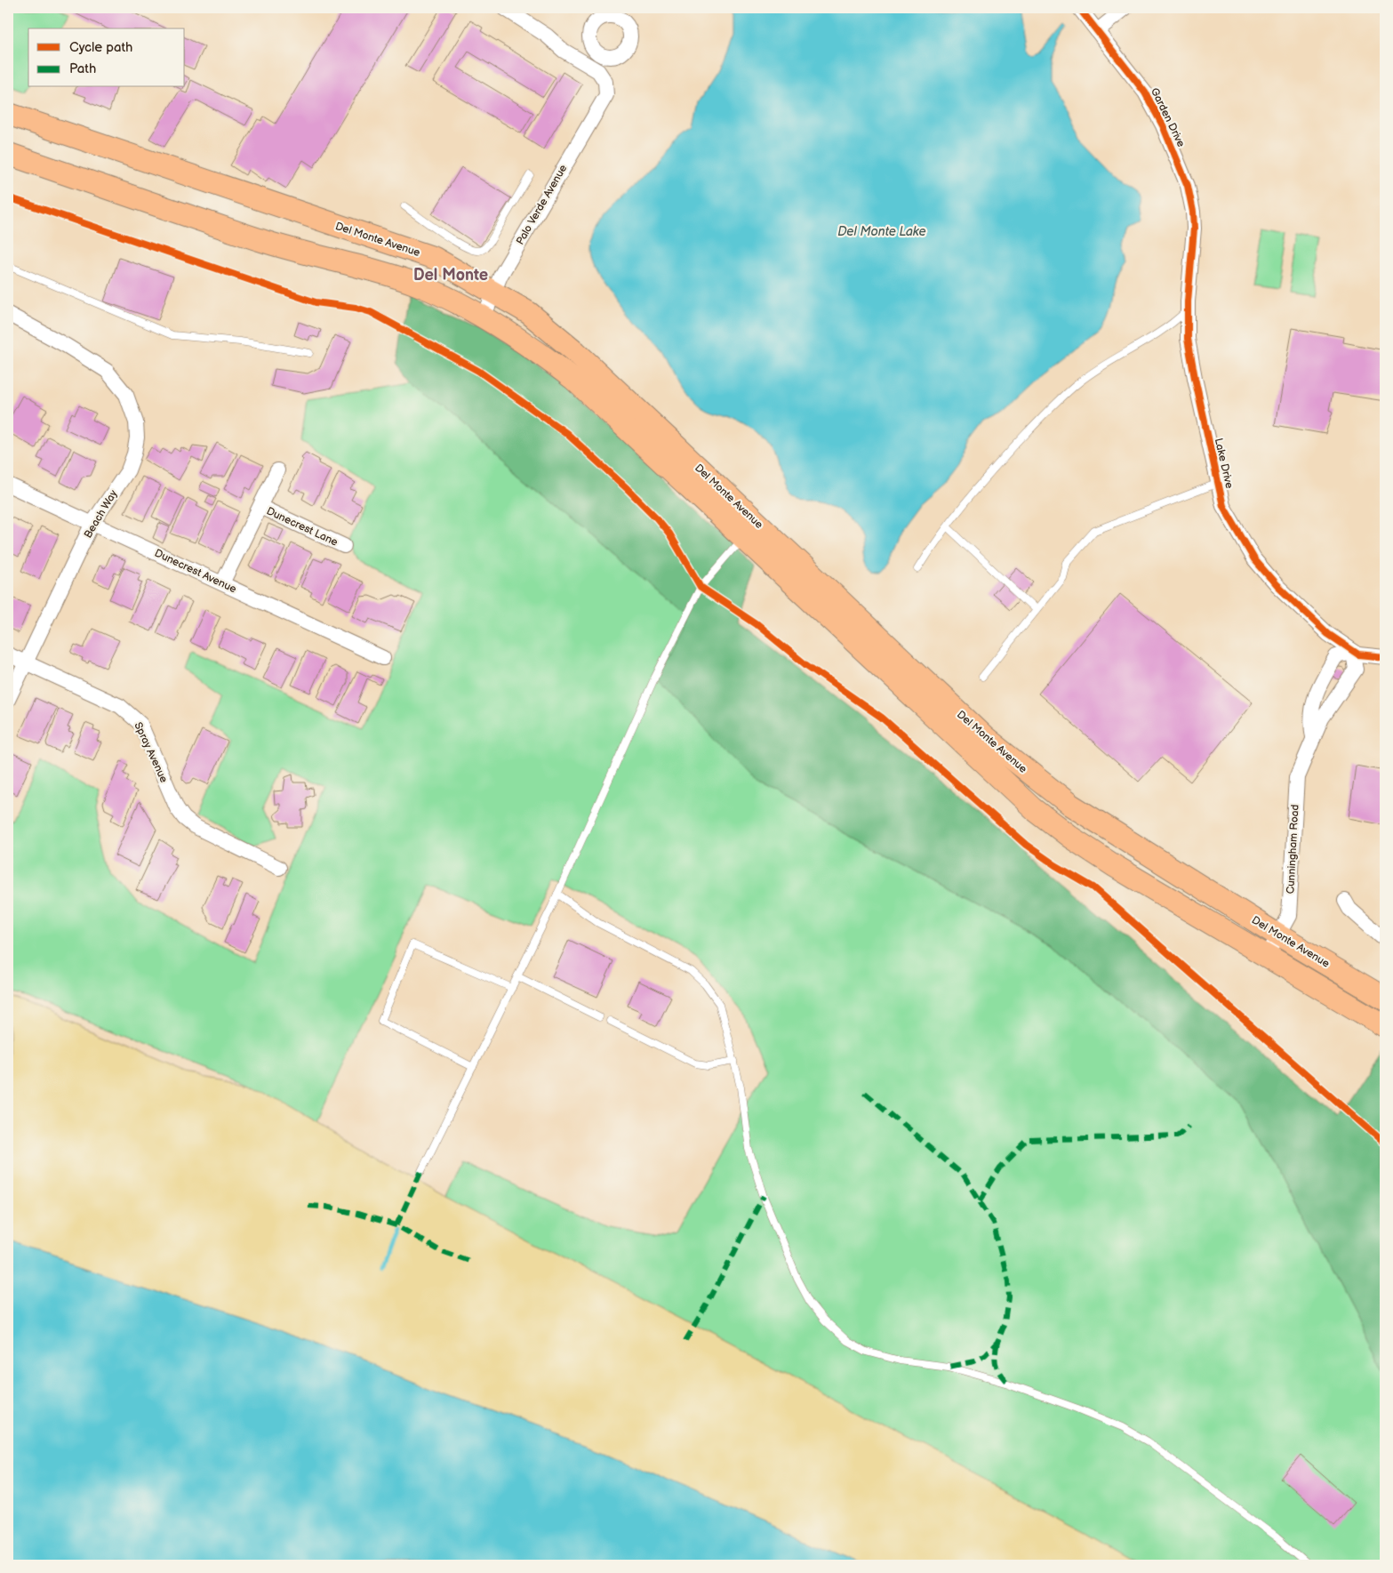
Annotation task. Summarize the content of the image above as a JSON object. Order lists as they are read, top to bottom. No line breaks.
{"streets":{"main road":["Del Monte Avenue"],"street":["Garden Drive","Palo Verde Avenue","Lake Drive","Beach Way","Dunecrest Lane","Dunecrest Avenue","Spray Avenue","Cunningham Road"]},"crossings":[["Garden Drive","Lake Drive"],["Palo Verde Avenue","Del Monte Avenue"],["Del Monte Avenue","Cunningham Road"],["Lake Drive","Cunningham Road"],["Beach Way","Dunecrest Avenue"],["Beach Way","Spray Avenue"],["Dunecrest Lane","Dunecrest Avenue"]],"districts":["Del Monte"],"water":["Del Monte Lake"],"legend":["Cycle path","Path"]}
